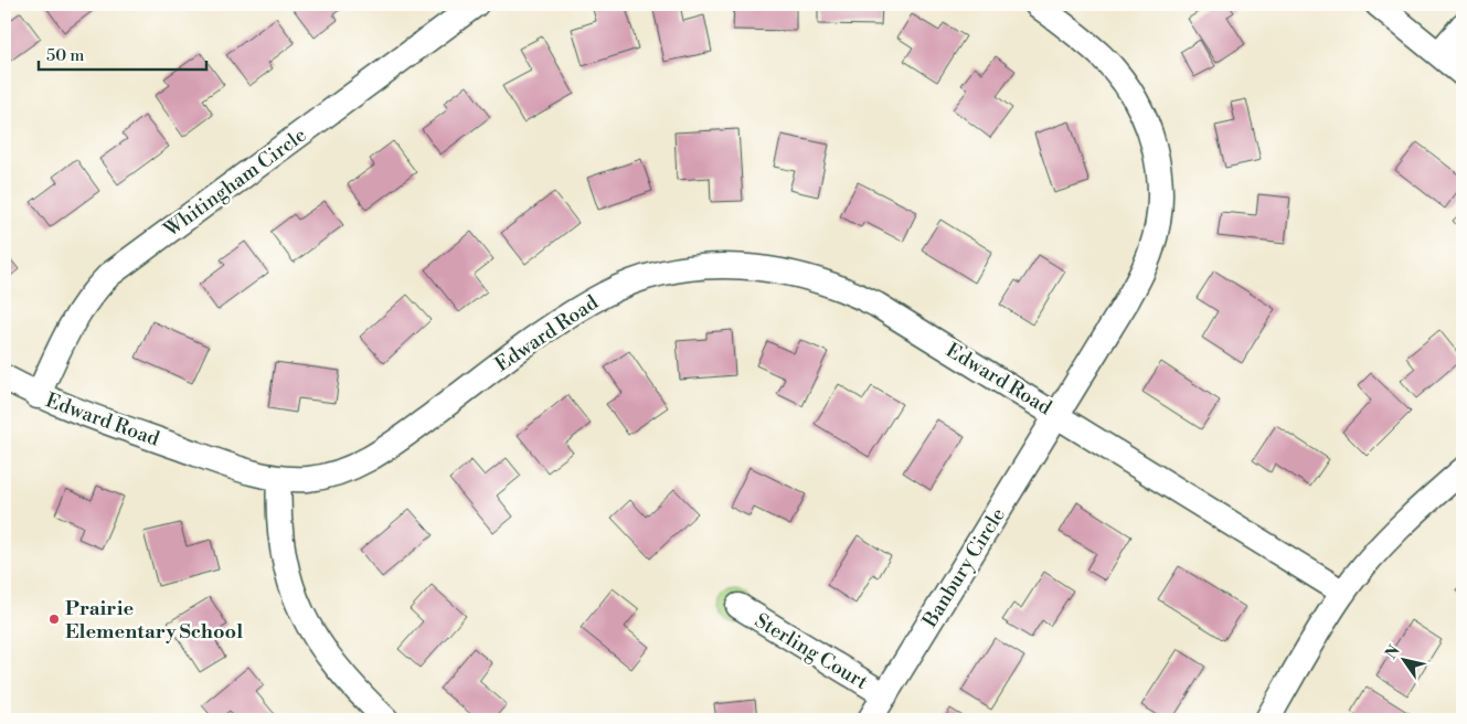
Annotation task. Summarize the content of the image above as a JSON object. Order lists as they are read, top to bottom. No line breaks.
{"streets":{"street":["Whitingham Circle","Edward Road","Banbury Circle","Sterling Court"]},"crossings":[["Whitingham Circle","Edward Road"],["Edward Road","Banbury Circle"],["Banbury Circle","Sterling Court"]],"places":["Prairie Elementary School"],"scale_bar":"50 m","north":"top left"}
